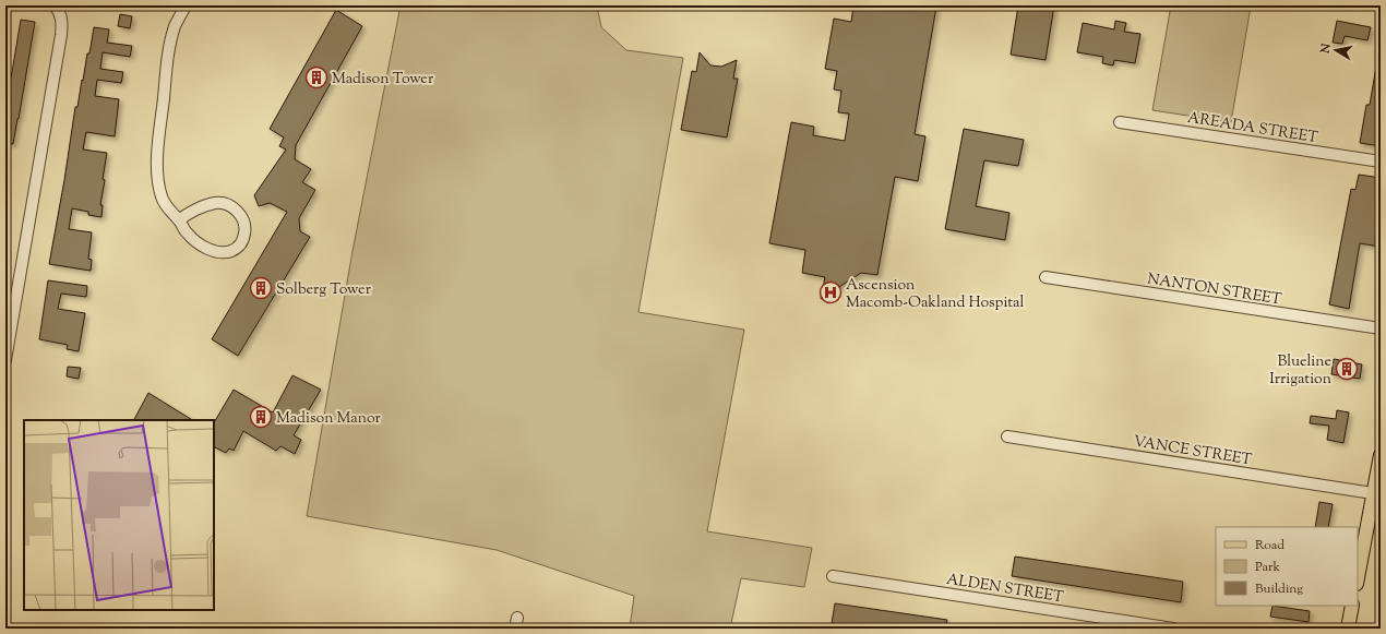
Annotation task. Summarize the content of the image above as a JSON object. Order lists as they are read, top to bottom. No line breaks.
{"streets":{"street":["AREADA STREET","NANTON STREET","VANCE STREET","ALDEN STREET"]},"places":{"building":["Madison Tower","Solberg Tower","Blueline Irrigation","Madison Manor"],"hospital":["Ascension Macomb-Oakland Hospital"]},"legend":["Road","Park","Building"],"north":"left"}
